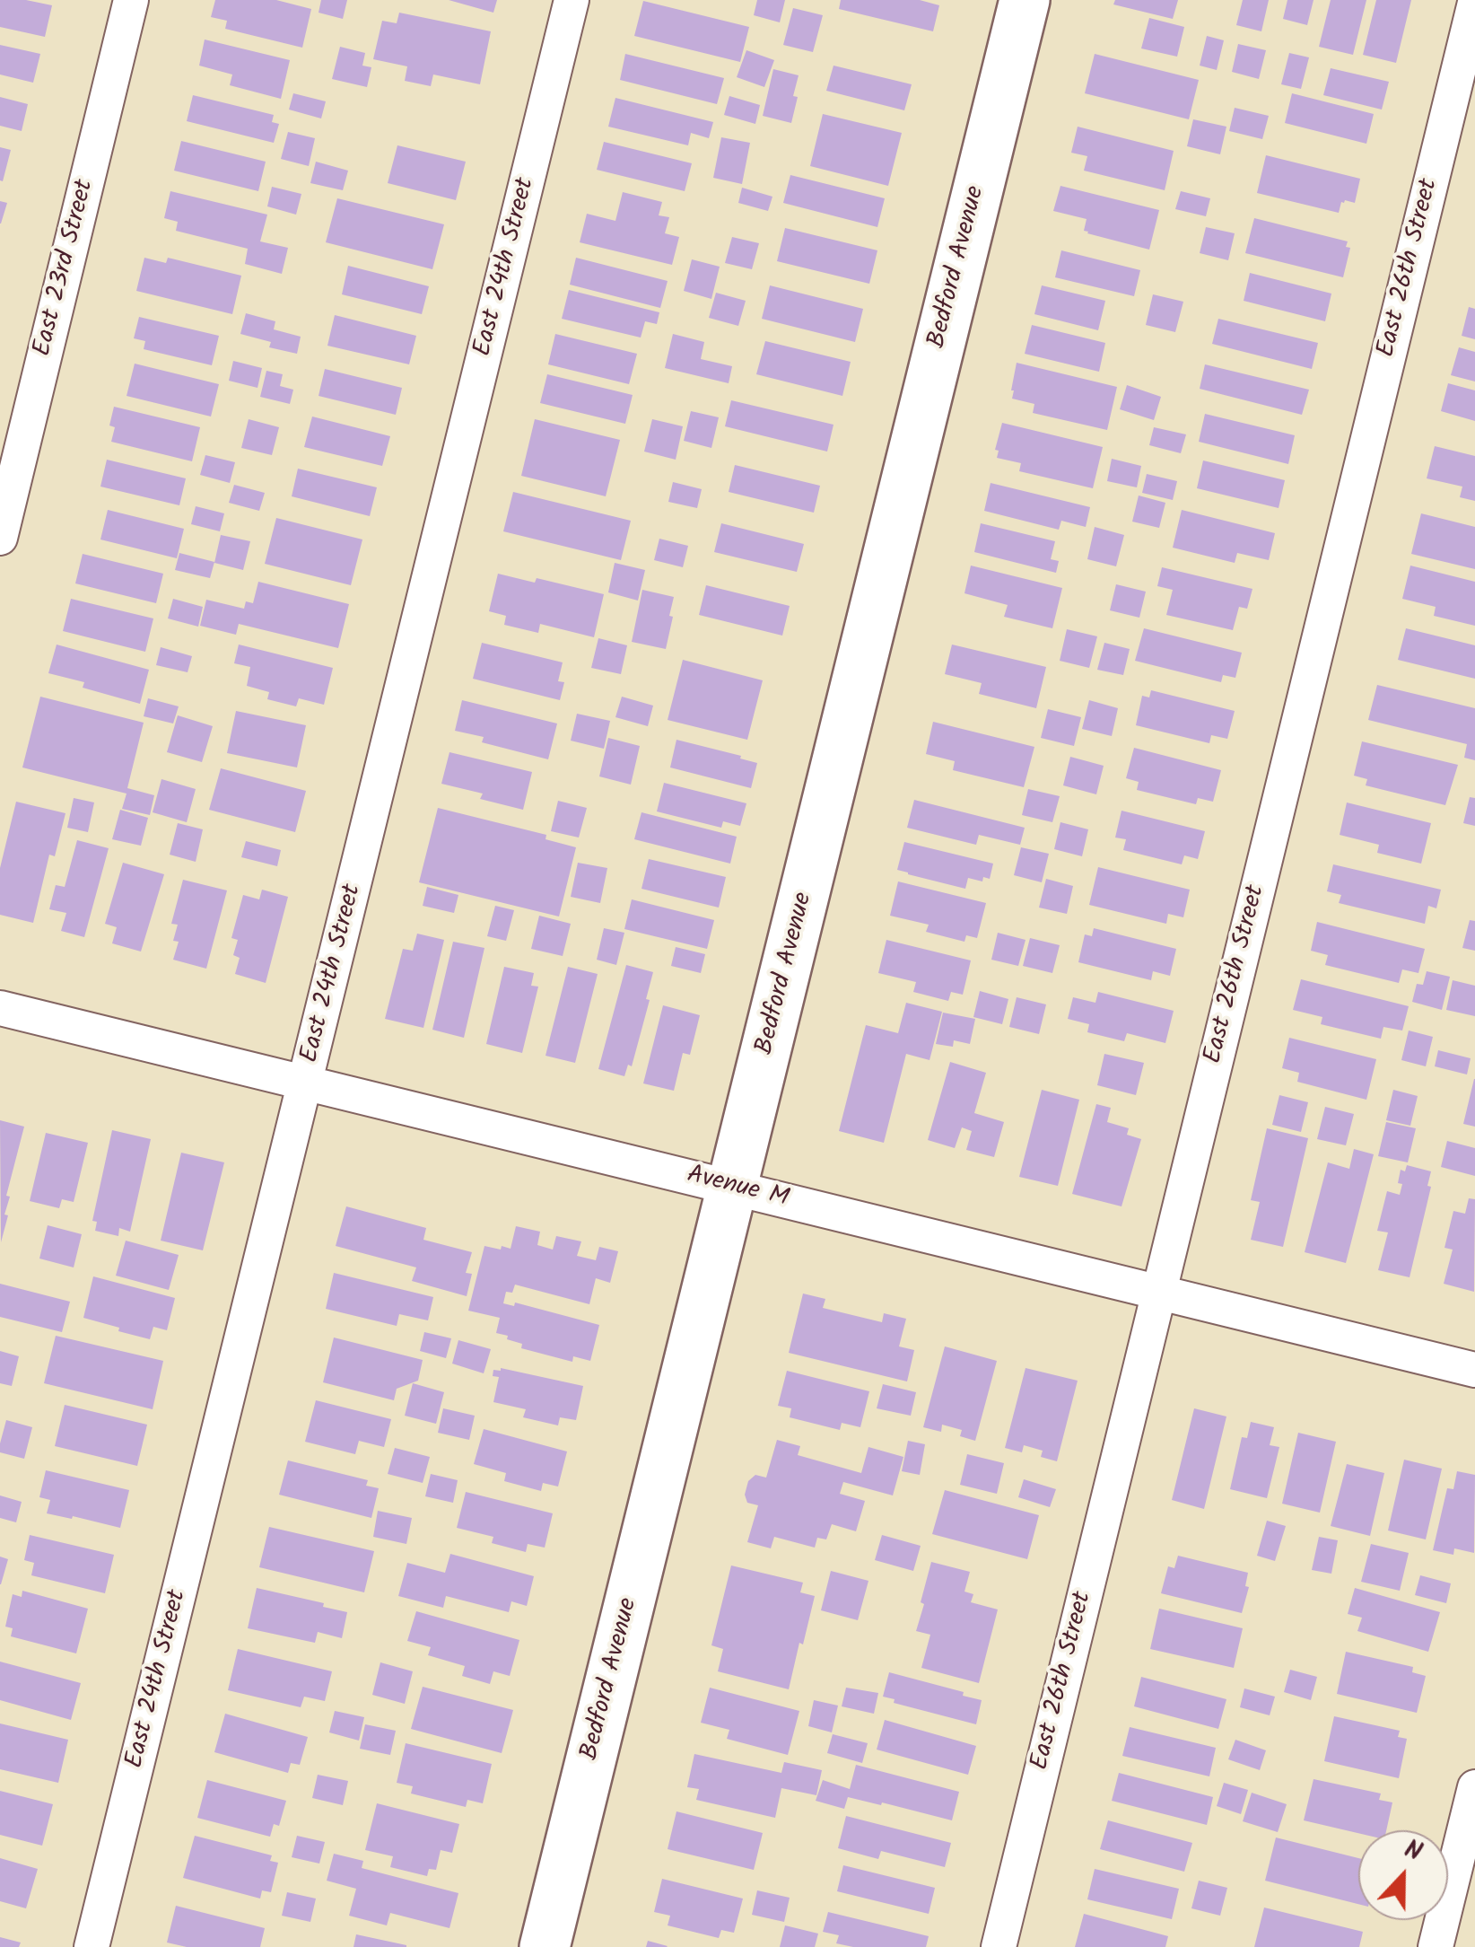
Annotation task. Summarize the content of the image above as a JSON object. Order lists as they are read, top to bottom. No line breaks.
{"streets":{"main road":["Bedford Avenue"],"street":["East 24th Street","East 23rd Street","East 26th Street","Avenue M"]},"crossings":[["East 24th Street","Avenue M"],["Bedford Avenue","Avenue M"],["East 26th Street","Avenue M"]],"north":"top"}
